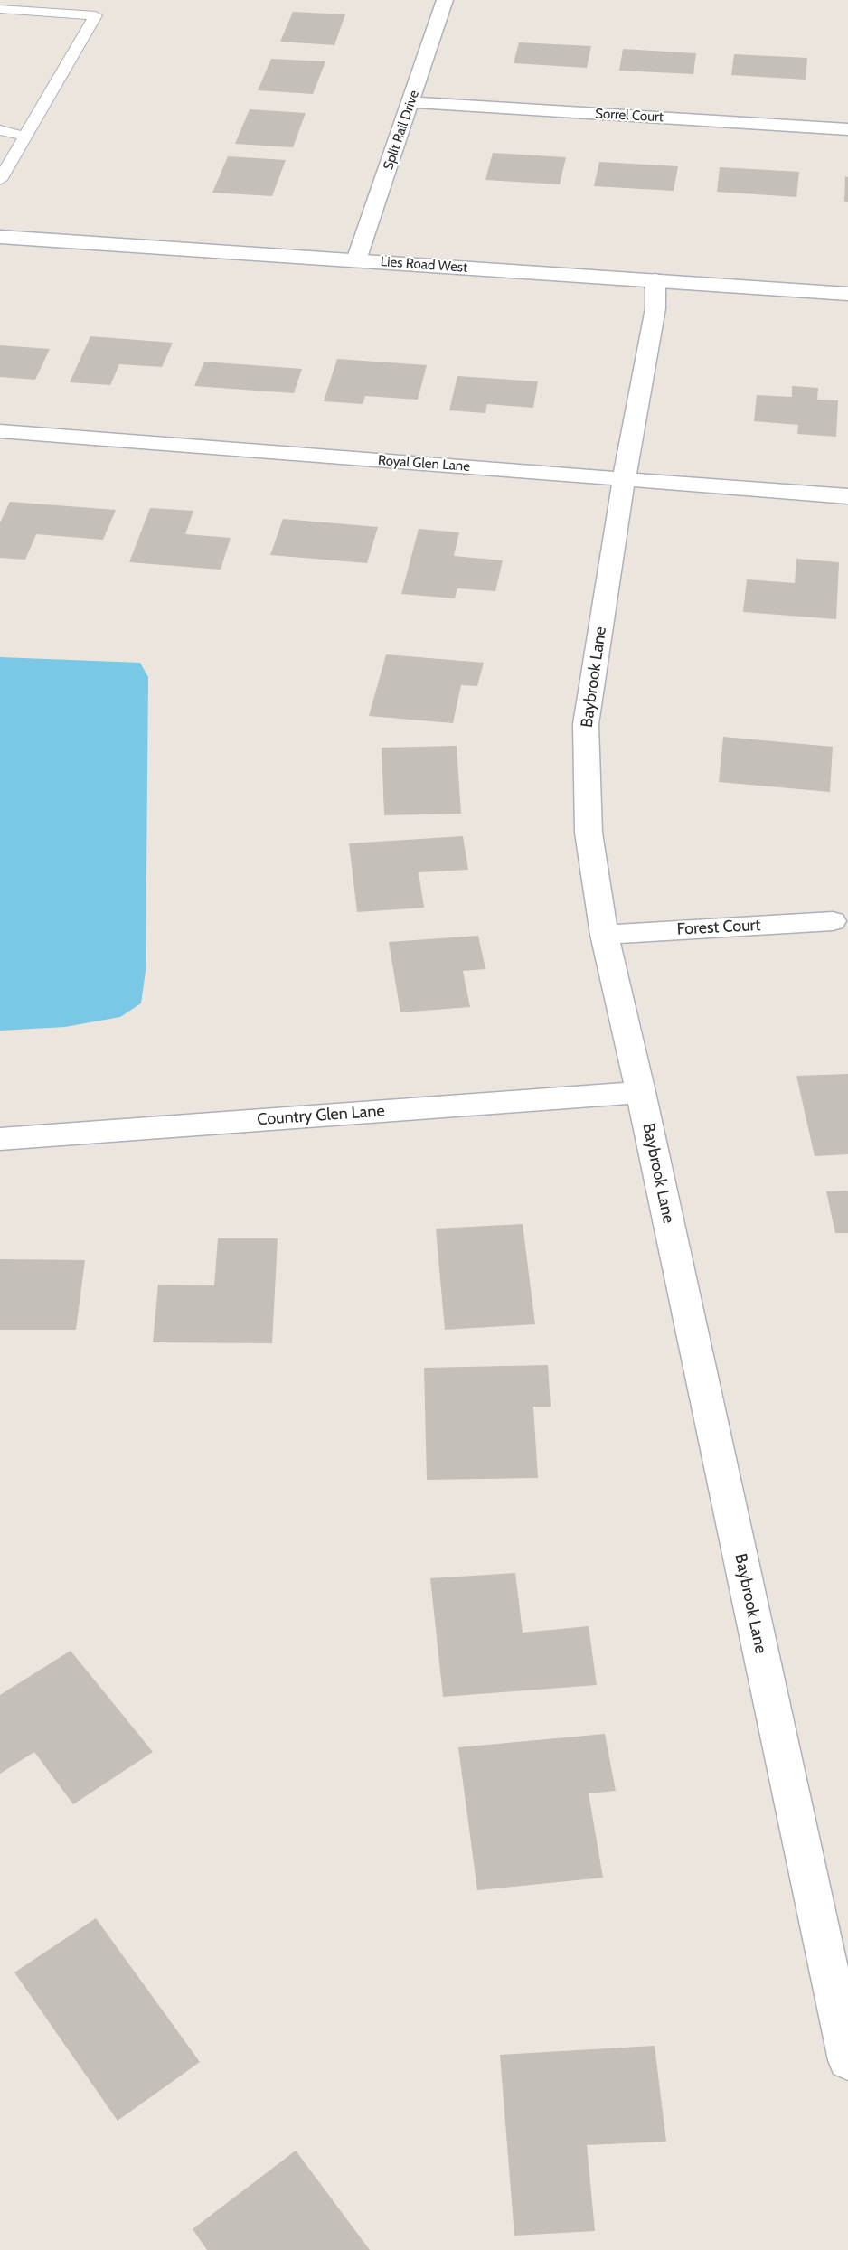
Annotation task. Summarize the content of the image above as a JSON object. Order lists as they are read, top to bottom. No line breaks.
{"streets":{"street":["Sorrel Court","Split Rail Drive","Lies Road West","Royal Glen Lane","Baybrook Lane","Forest Court","Country Glen Lane"]},"crossings":[["Sorrel Court","Split Rail Drive"],["Split Rail Drive","Lies Road West"],["Lies Road West","Baybrook Lane"],["Royal Glen Lane","Baybrook Lane"],["Baybrook Lane","Forest Court"],["Baybrook Lane","Country Glen Lane"]]}
